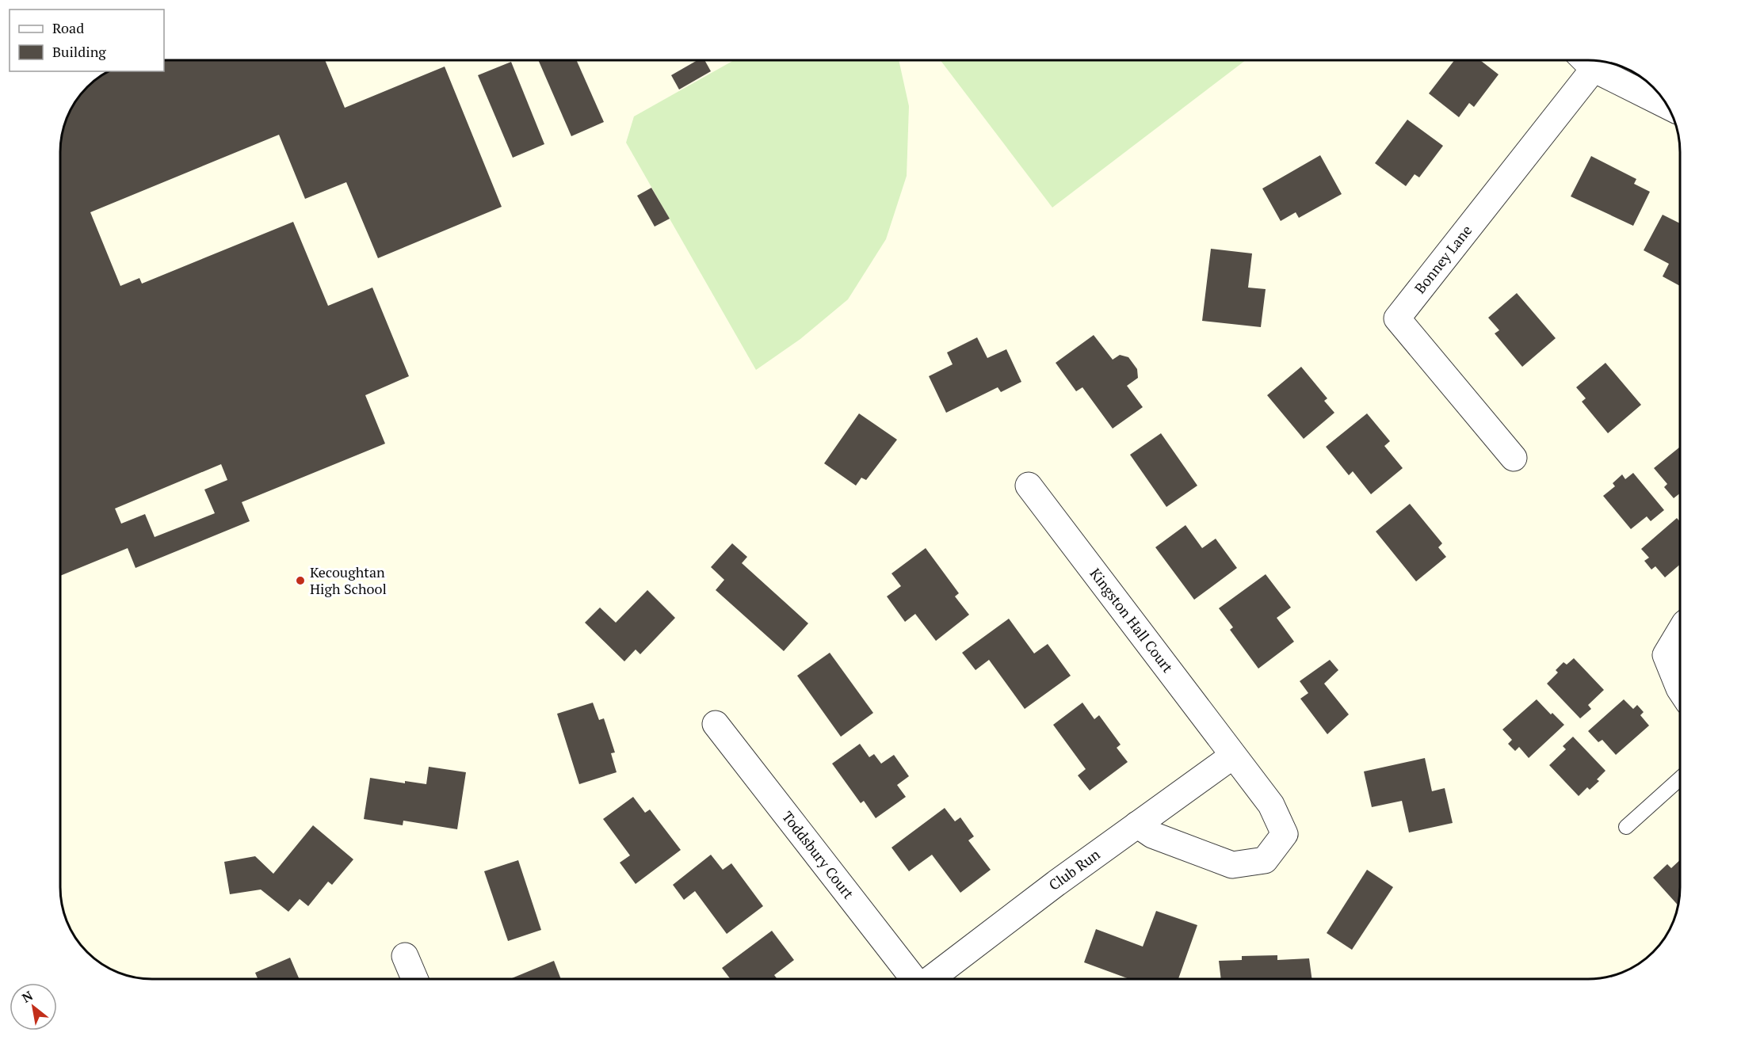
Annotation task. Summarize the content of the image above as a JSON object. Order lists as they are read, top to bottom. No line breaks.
{"streets":{"street":["Bonney Lane","Kingston Hall Court","Toddsbury Court","Club Run"]},"crossings":[["Kingston Hall Court","Club Run"]],"places":["Kecoughtan High School"],"legend":["Road","Building"],"north":"top left"}
